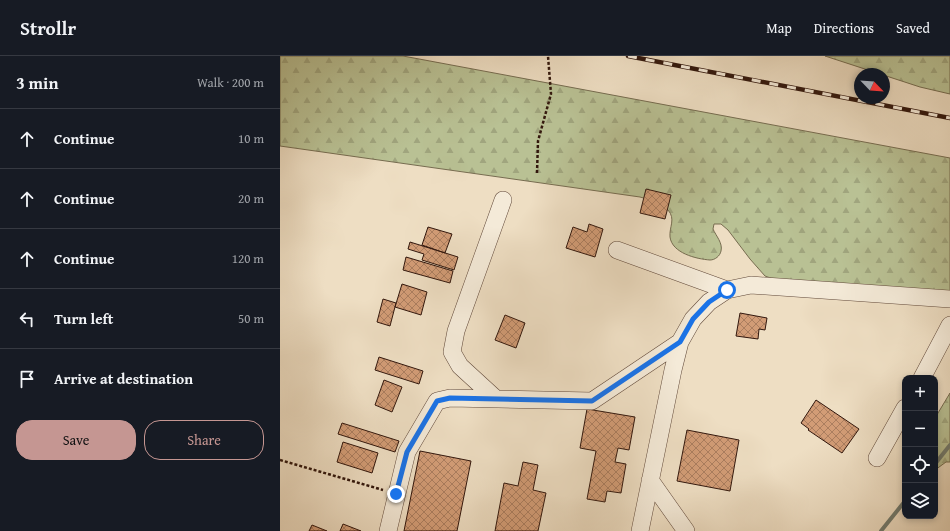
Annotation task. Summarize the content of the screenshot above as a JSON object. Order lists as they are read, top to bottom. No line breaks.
{"north":"bottom right","page":{"header":"Strollr","nav":["Map","Directions","Saved"],"heading":["3 min","Walk · 200 m"],"list":[["Continue","10 m"],["Continue","20 m"],["Continue","120 m"],["Turn left","50 m"],"Arrive at destination"],"map_buttons":["+","−"],"buttons":["Save","Share"]}}
